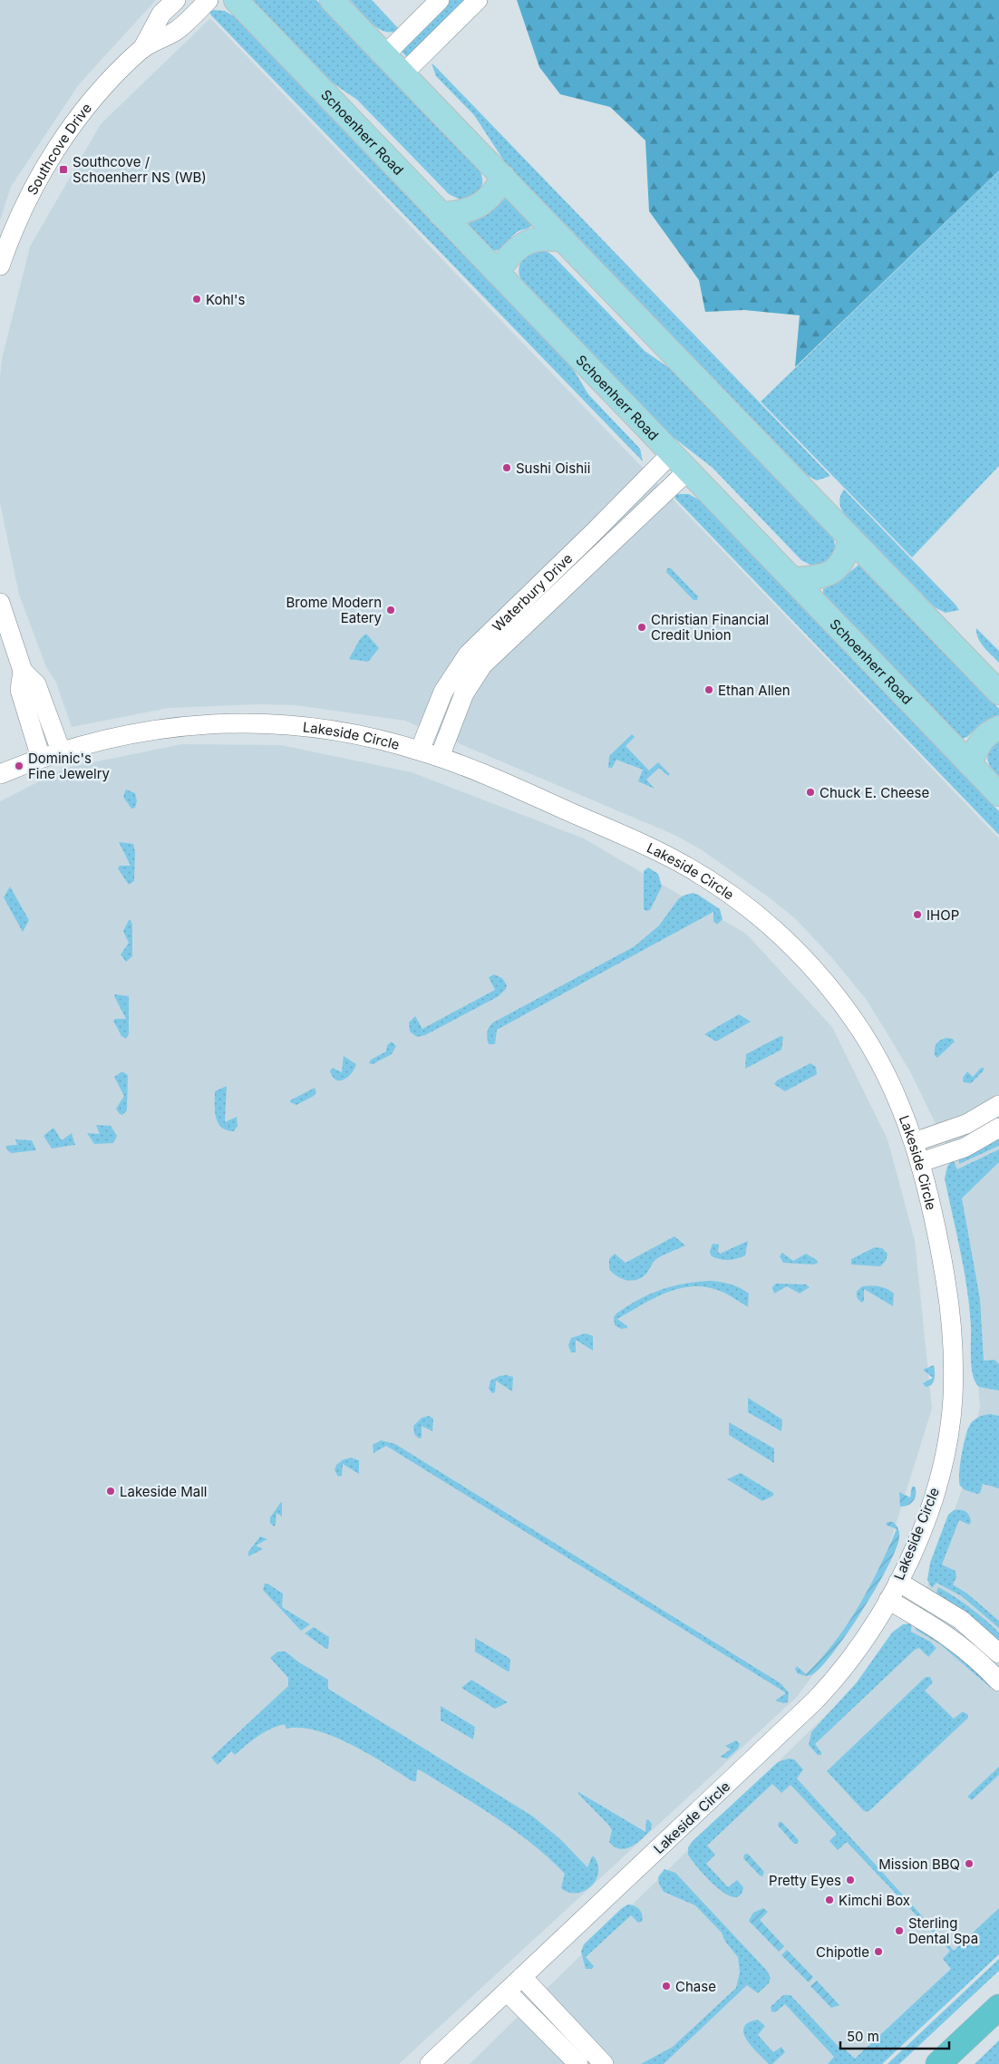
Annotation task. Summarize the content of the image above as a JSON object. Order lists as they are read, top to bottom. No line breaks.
{"streets":{"main road":["Schoenherr Road"],"street":["Southcove Drive","Waterbury Drive","Lakeside Circle"]},"crossings":[["Schoenherr Road","Waterbury Drive"],["Waterbury Drive","Lakeside Circle"]],"places":{"transit":["Southcove / Schoenherr NS (WB)"],"other":["Kohl's","Sushi Oishii","Brome Modern Eatery","Christian Financial Credit Union","Ethan Allen","Dominic's Fine Jewelry","Chuck E. Cheese","IHOP","Lakeside Mall","Mission BBQ","Pretty Eyes","Kimchi Box","Sterling Dental Spa","Chipotle","Chase"]},"scale_bar":"50 m"}
